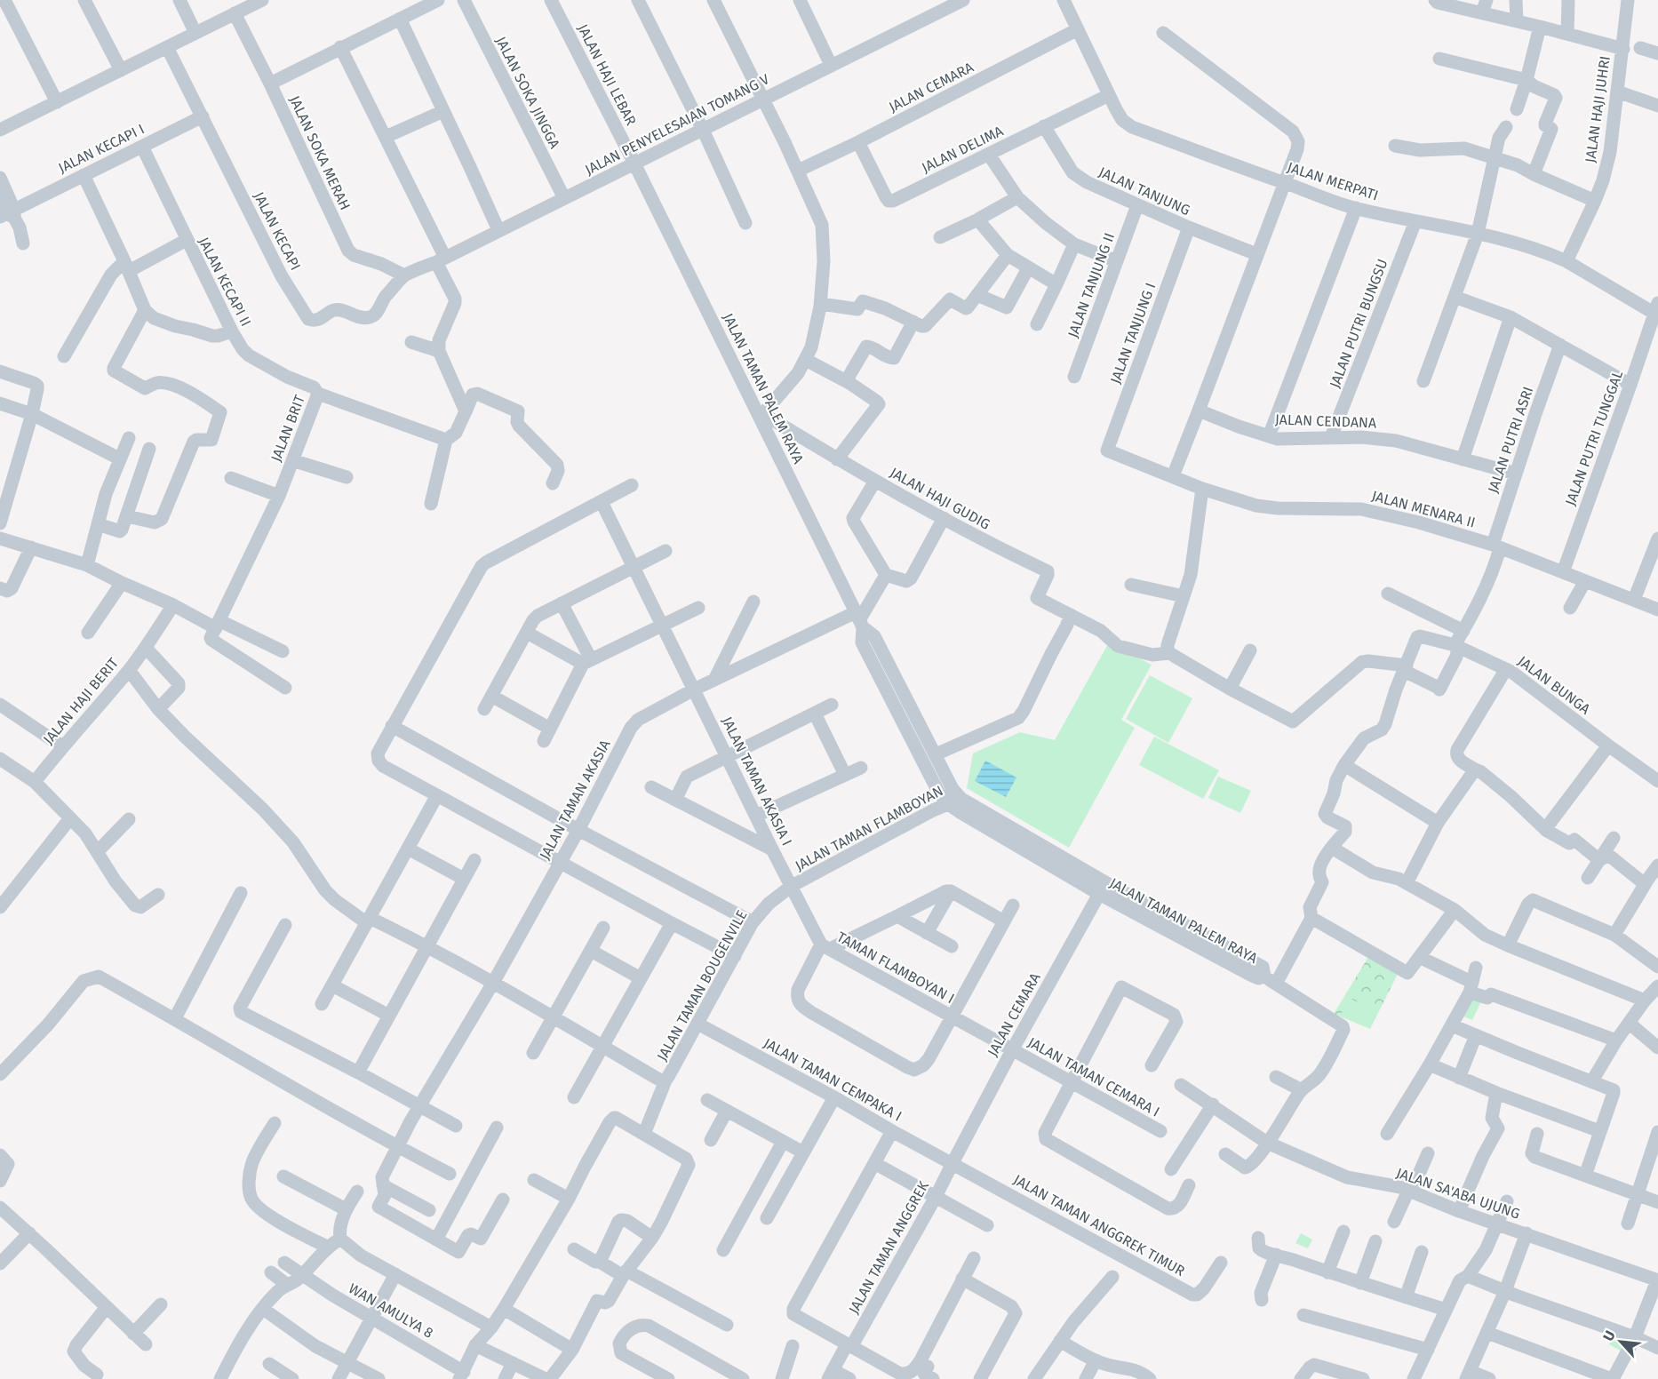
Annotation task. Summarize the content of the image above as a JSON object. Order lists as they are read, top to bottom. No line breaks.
{"streets":{"street":["JALAN HAJI LEBAR","JALAN CEMARA","JALAN SOKA JINGGA","JALAN HAJI JUHRI","JALAN PENYELESAIAN TOMANG V","JALAN KECAPI I","JALAN DELIMA","JALAN SOKA MERAH","JALAN MERPATI","JALAN TANJUNG","JALAN KECAPI","JALAN KECAPI II","JALAN TANJUNG II","JALAN PUTRI BUNGSU","JALAN TANJUNG I","JALAN TAMAN PALEM RAYA","JALAN CENDANA","JALAN BRIT","JALAN PUTRI TUNGGAL","JALAN PUTRI ASRI","JALAN HAJI GUDIG","JALAN MENARA II","JALAN BUNGA","JALAN HAJI BERIT","JALAN TAMAN AKASIA I","JALAN TAMAN AKASIA","JALAN TAMAN FLAMBOYAN","TAMAN FLAMBOYAN I","JALAN TAMAN BOUGENVILE","JALAN TAMAN CEMARA I","JALAN TAMAN CEMPAKA I","JALAN SA'ABA UJUNG","JALAN TAMAN ANGGREK TIMUR","JALAN TAMAN ANGGREK","WAN AMULYA 8"]},"crossings":[["JALAN HAJI LEBAR","JALAN PENYELESAIAN TOMANG V"],["JALAN HAJI LEBAR","JALAN TAMAN PALEM RAYA"],["JALAN CEMARA","JALAN DELIMA"],["JALAN CEMARA","JALAN MERPATI"],["JALAN CEMARA","JALAN TAMAN PALEM RAYA"],["JALAN CEMARA","TAMAN FLAMBOYAN I"],["JALAN CEMARA","JALAN TAMAN CEMARA I"],["JALAN CEMARA","JALAN TAMAN CEMPAKA I"],["JALAN CEMARA","JALAN TAMAN ANGGREK TIMUR"],["JALAN CEMARA","JALAN TAMAN ANGGREK"],["JALAN SOKA JINGGA","JALAN PENYELESAIAN TOMANG V"],["JALAN HAJI JUHRI","JALAN MERPATI"],["JALAN PENYELESAIAN TOMANG V","JALAN SOKA MERAH"],["JALAN PENYELESAIAN TOMANG V","JALAN KECAPI"],["JALAN PENYELESAIAN TOMANG V","JALAN TAMAN PALEM RAYA"],["JALAN KECAPI I","JALAN KECAPI"],["JALAN KECAPI I","JALAN KECAPI II"],["JALAN DELIMA","JALAN MERPATI"],["JALAN DELIMA","JALAN TANJUNG"],["JALAN SOKA MERAH","JALAN KECAPI"],["JALAN MERPATI","JALAN PUTRI BUNGSU"],["JALAN MERPATI","JALAN PUTRI TUNGGAL"],["JALAN TANJUNG","JALAN TANJUNG II"],["JALAN TANJUNG","JALAN TANJUNG I"],["JALAN KECAPI II","JALAN BRIT"],["JALAN PUTRI BUNGSU","JALAN CENDANA"],["JALAN TANJUNG I","JALAN MENARA II"],["JALAN TAMAN PALEM RAYA","JALAN HAJI GUDIG"],["JALAN TAMAN PALEM RAYA","JALAN TAMAN AKASIA"],["JALAN TAMAN PALEM RAYA","JALAN TAMAN FLAMBOYAN"],["JALAN CENDANA","JALAN PUTRI ASRI"],["JALAN PUTRI TUNGGAL","JALAN MENARA II"],["JALAN PUTRI ASRI","JALAN MENARA II"],["JALAN PUTRI ASRI","JALAN BUNGA"],["JALAN TAMAN AKASIA I","JALAN TAMAN AKASIA"],["JALAN TAMAN AKASIA I","JALAN TAMAN FLAMBOYAN"],["JALAN TAMAN AKASIA I","TAMAN FLAMBOYAN I"],["JALAN TAMAN AKASIA I","JALAN TAMAN BOUGENVILE"],["JALAN TAMAN FLAMBOYAN","TAMAN FLAMBOYAN I"],["JALAN TAMAN FLAMBOYAN","JALAN TAMAN BOUGENVILE"],["TAMAN FLAMBOYAN I","JALAN TAMAN BOUGENVILE"],["TAMAN FLAMBOYAN I","JALAN TAMAN CEMARA I"],["JALAN TAMAN BOUGENVILE","JALAN TAMAN CEMPAKA I"],["JALAN TAMAN CEMPAKA I","JALAN TAMAN ANGGREK TIMUR"],["JALAN TAMAN CEMPAKA I","JALAN TAMAN ANGGREK"],["JALAN TAMAN ANGGREK TIMUR","JALAN TAMAN ANGGREK"]],"north":"top left"}
